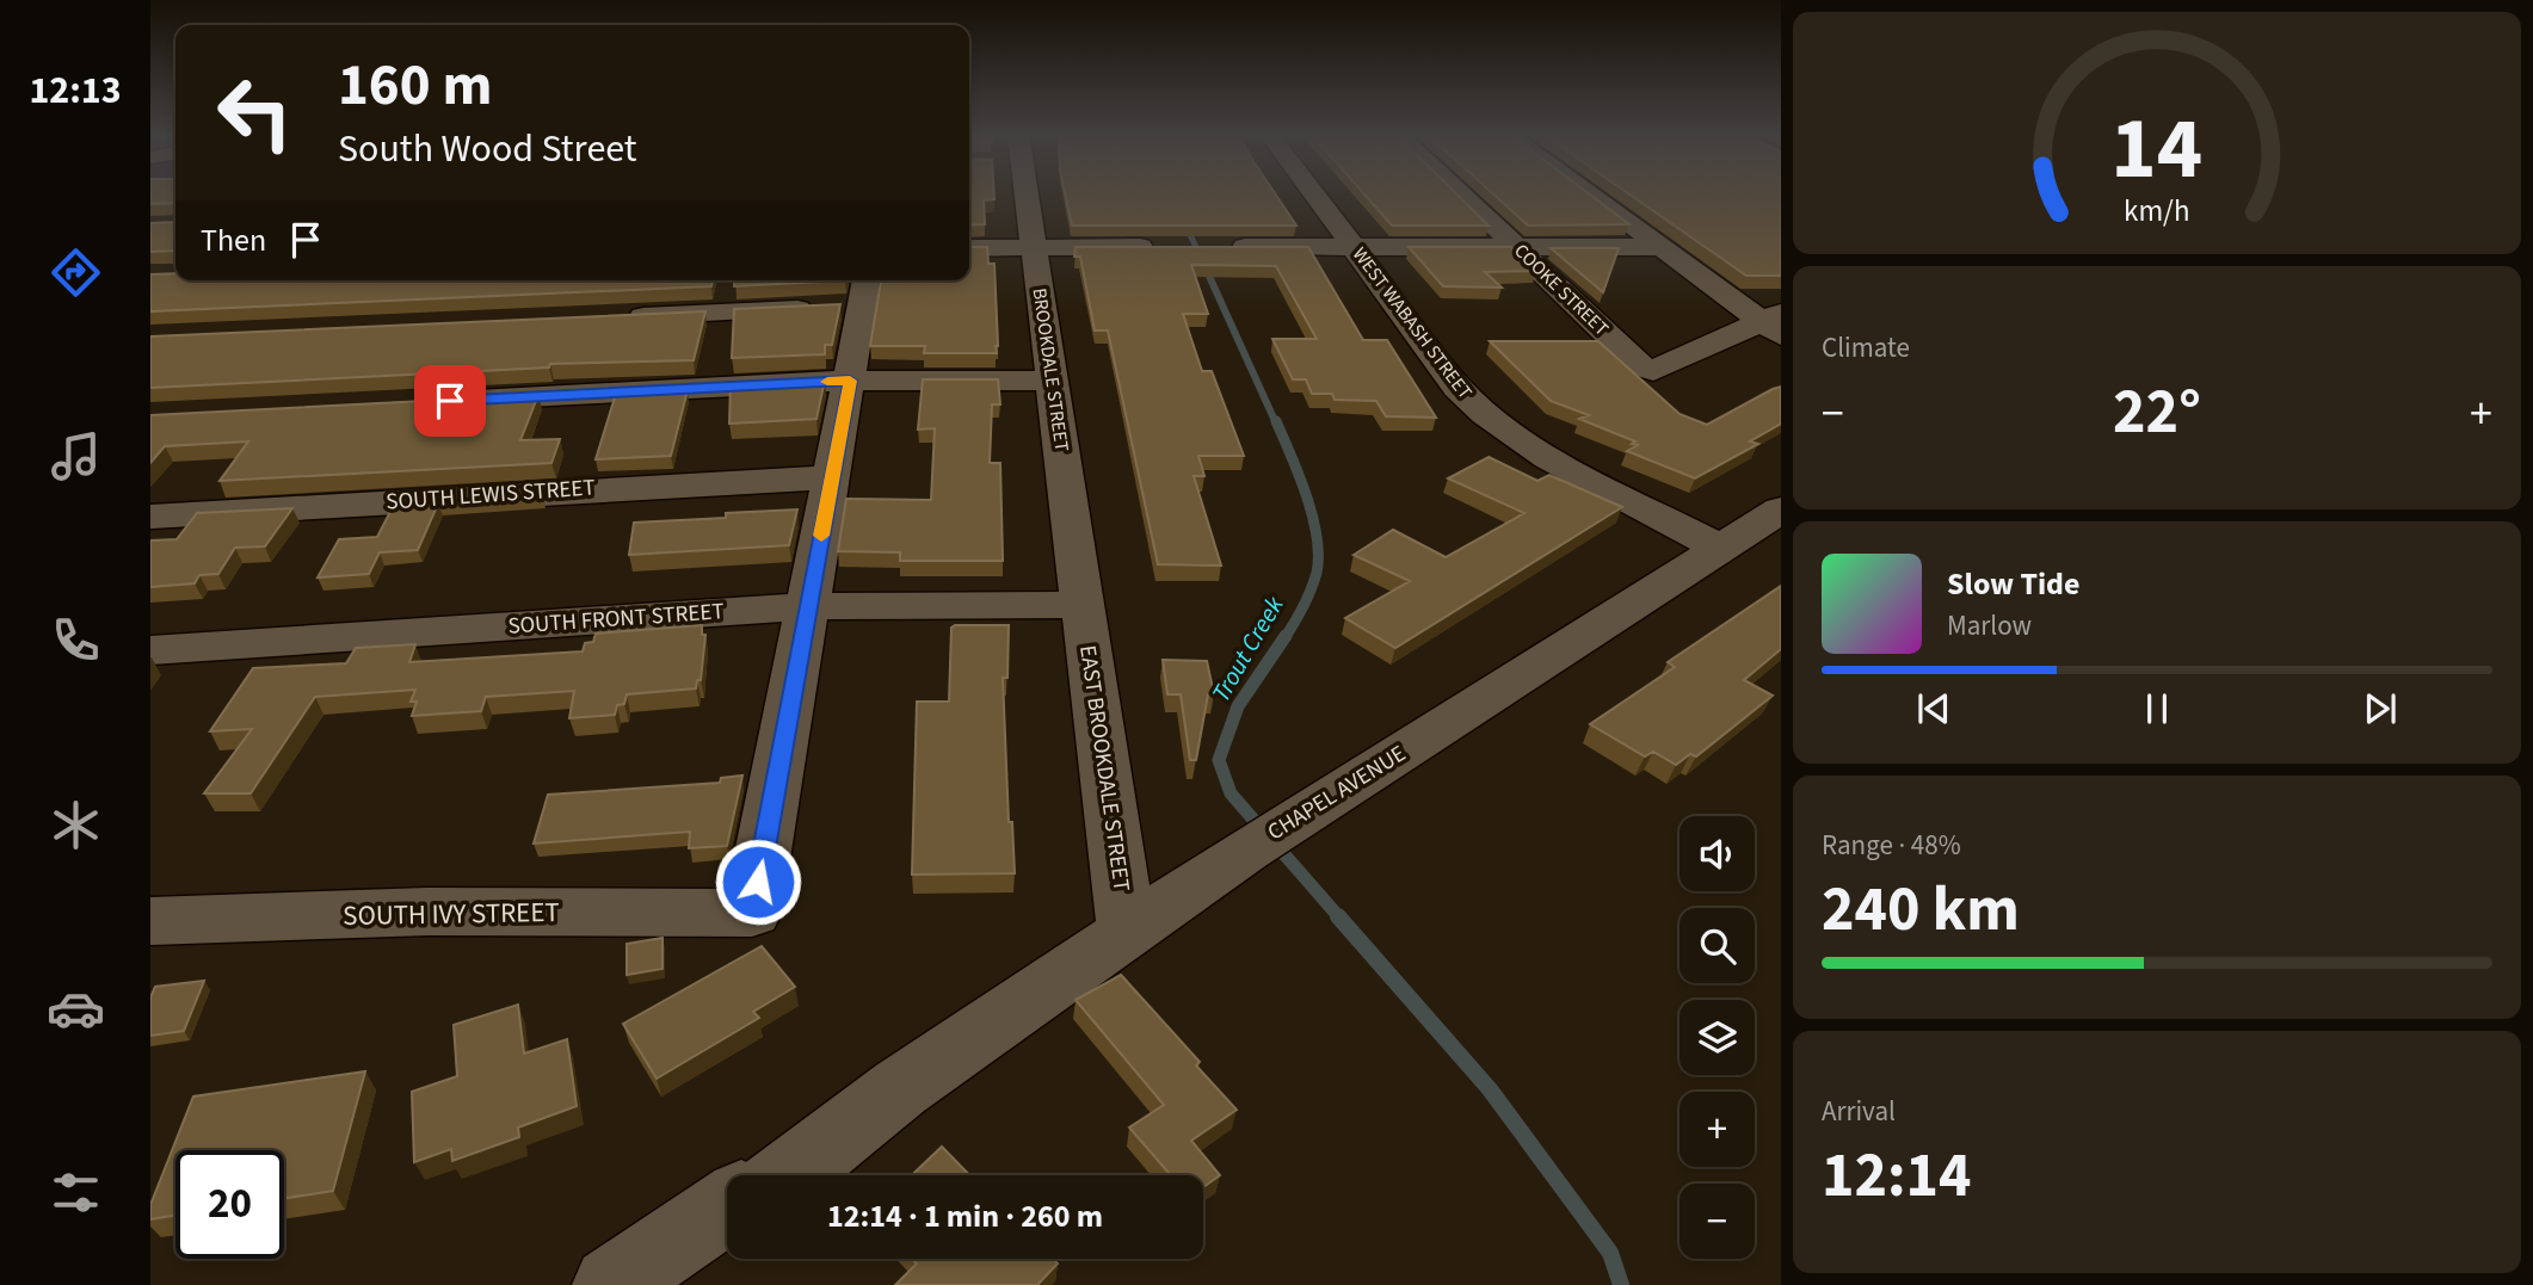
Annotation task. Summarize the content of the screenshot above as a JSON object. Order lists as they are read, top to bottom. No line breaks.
{"streets":{"street":["COOKE STREET","WEST WABASH STREET","BROOKDALE STREET","SOUTH LEWIS STREET","SOUTH FRONT STREET","EAST BROOKDALE STREET","CHAPEL AVENUE","SOUTH IVY STREET"]},"crossings":[["WEST WABASH STREET","CHAPEL AVENUE"],["BROOKDALE STREET","SOUTH FRONT STREET"],["BROOKDALE STREET","EAST BROOKDALE STREET"],["SOUTH FRONT STREET","EAST BROOKDALE STREET"],["SOUTH FRONT STREET","SOUTH IVY STREET"],["EAST BROOKDALE STREET","CHAPEL AVENUE"]],"water":["Trout Creek"],"page":{"tabs":"12:13","turn":["160 m","South Wood Street"],"then":"Then","tile":["Climate",["Range · 48%","240 km"],["Arrival","12:14"]],"heat":["−","22°","+"],"song":["Slow Tide","Marlow"],"map_buttons":["+","−"],"limit":"20","trip":"12:14 · 1 min · 260 m","gauge":["14","km/h"]}}
